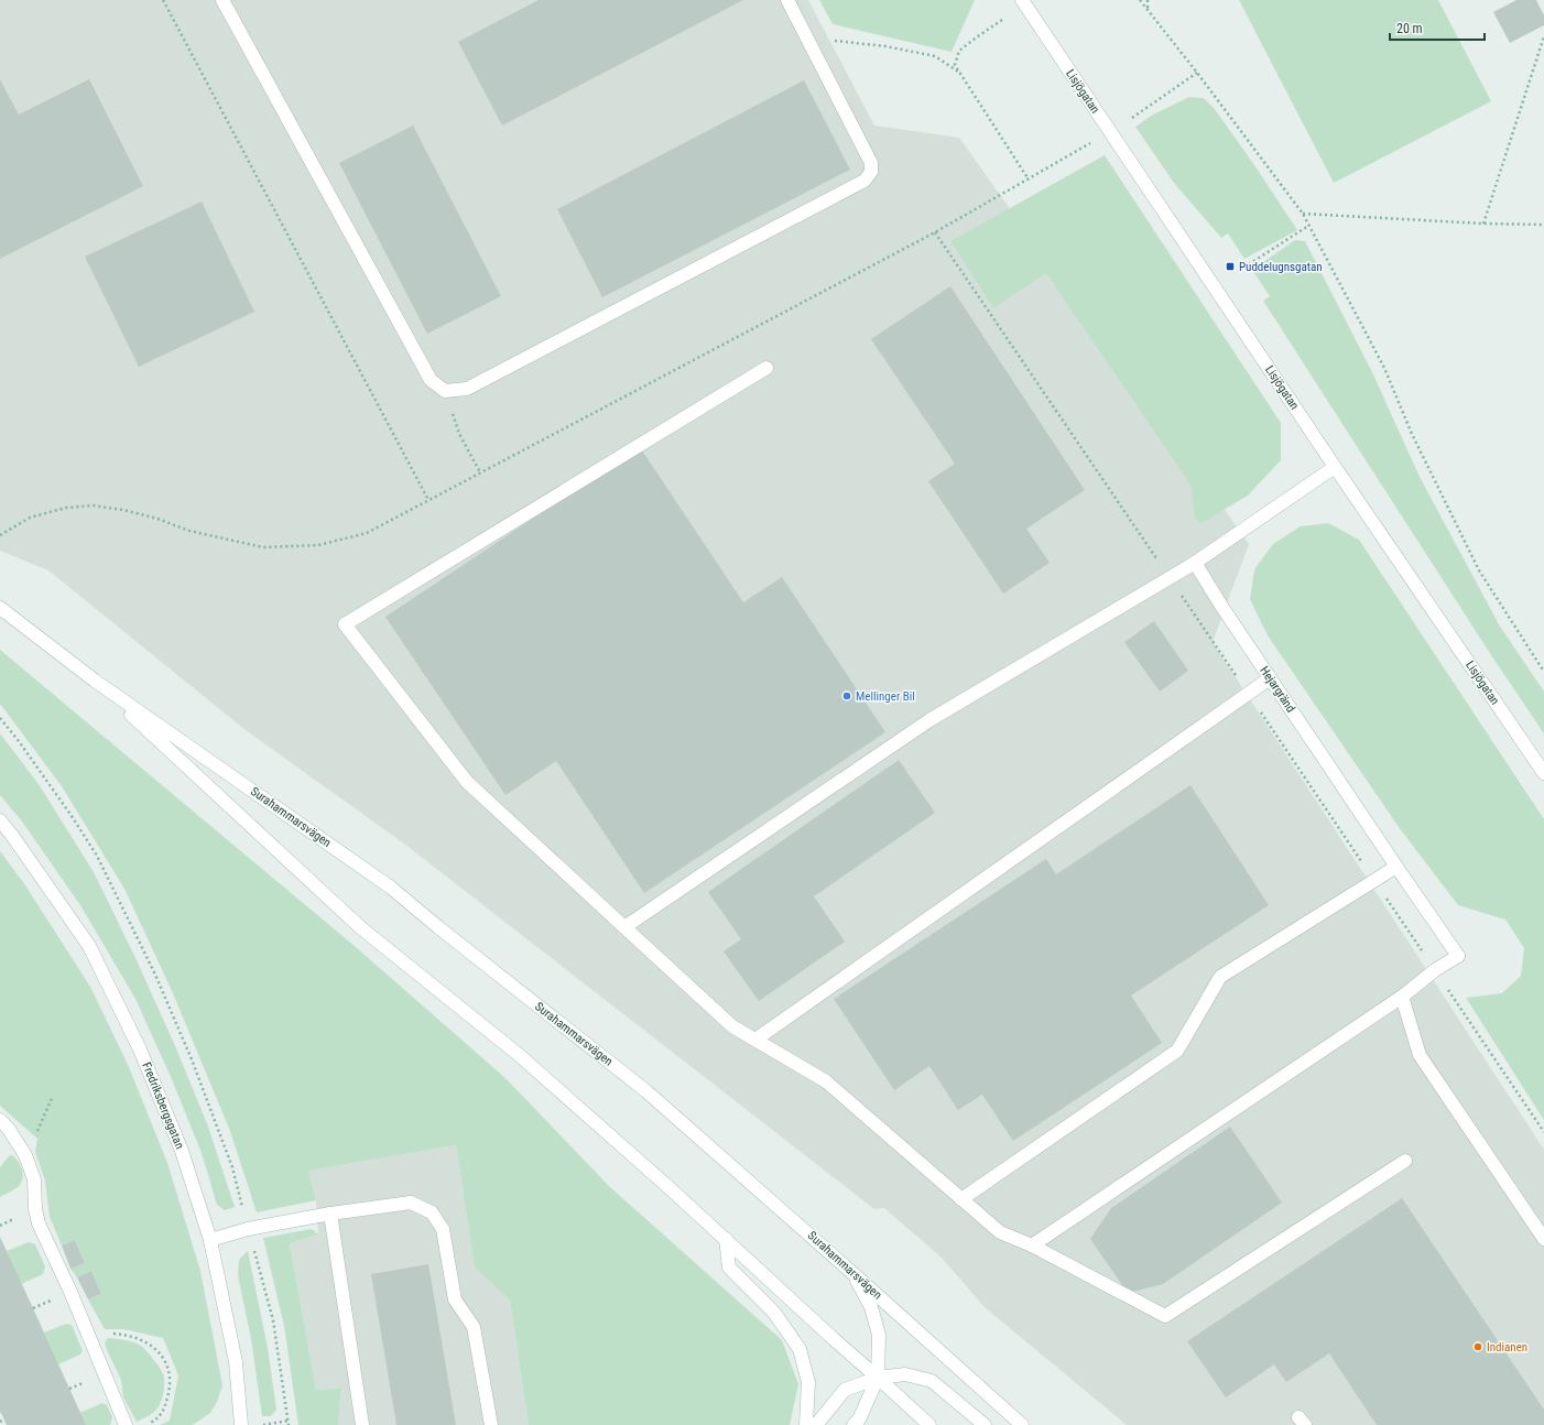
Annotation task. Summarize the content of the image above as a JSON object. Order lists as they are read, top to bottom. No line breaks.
{"streets":{"main road":["Lisjögatan","Hejargränd","Surahammarsvägen","Fredriksbergsgatan"]},"places":{"transit":["Puddelugnsgatan"],"other":["Mellinger Bil","Indianen"]},"scale_bar":"20 m"}
